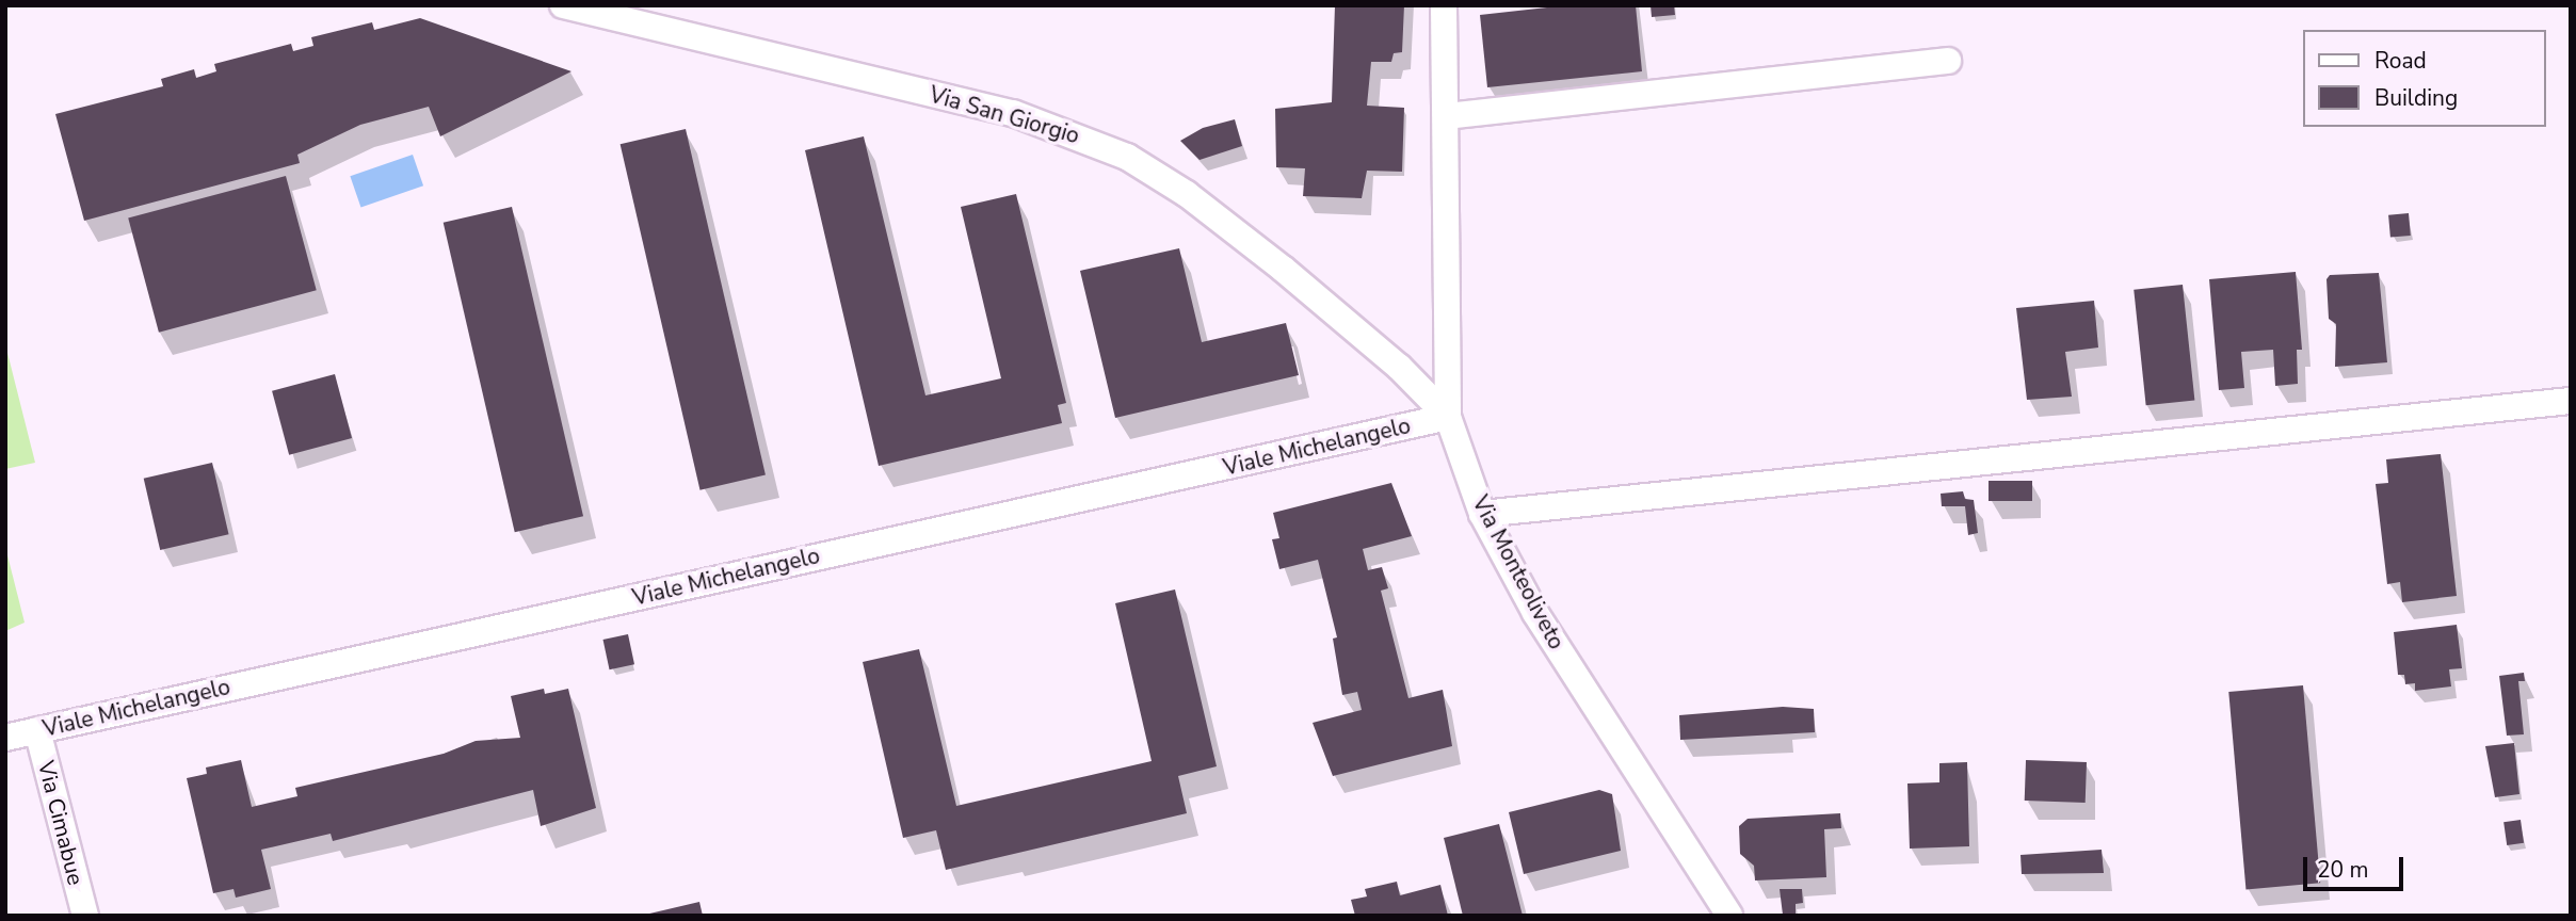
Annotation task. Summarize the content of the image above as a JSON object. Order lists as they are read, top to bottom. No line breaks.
{"streets":{"street":["Via San Giorgio","Viale Michelangelo","Via Monteoliveto","Via Cimabue"]},"crossings":[["Via San Giorgio","Viale Michelangelo"],["Via San Giorgio","Via Monteoliveto"],["Viale Michelangelo","Via Monteoliveto"],["Viale Michelangelo","Via Cimabue"]],"legend":["Road","Building"],"scale_bar":"20 m"}
